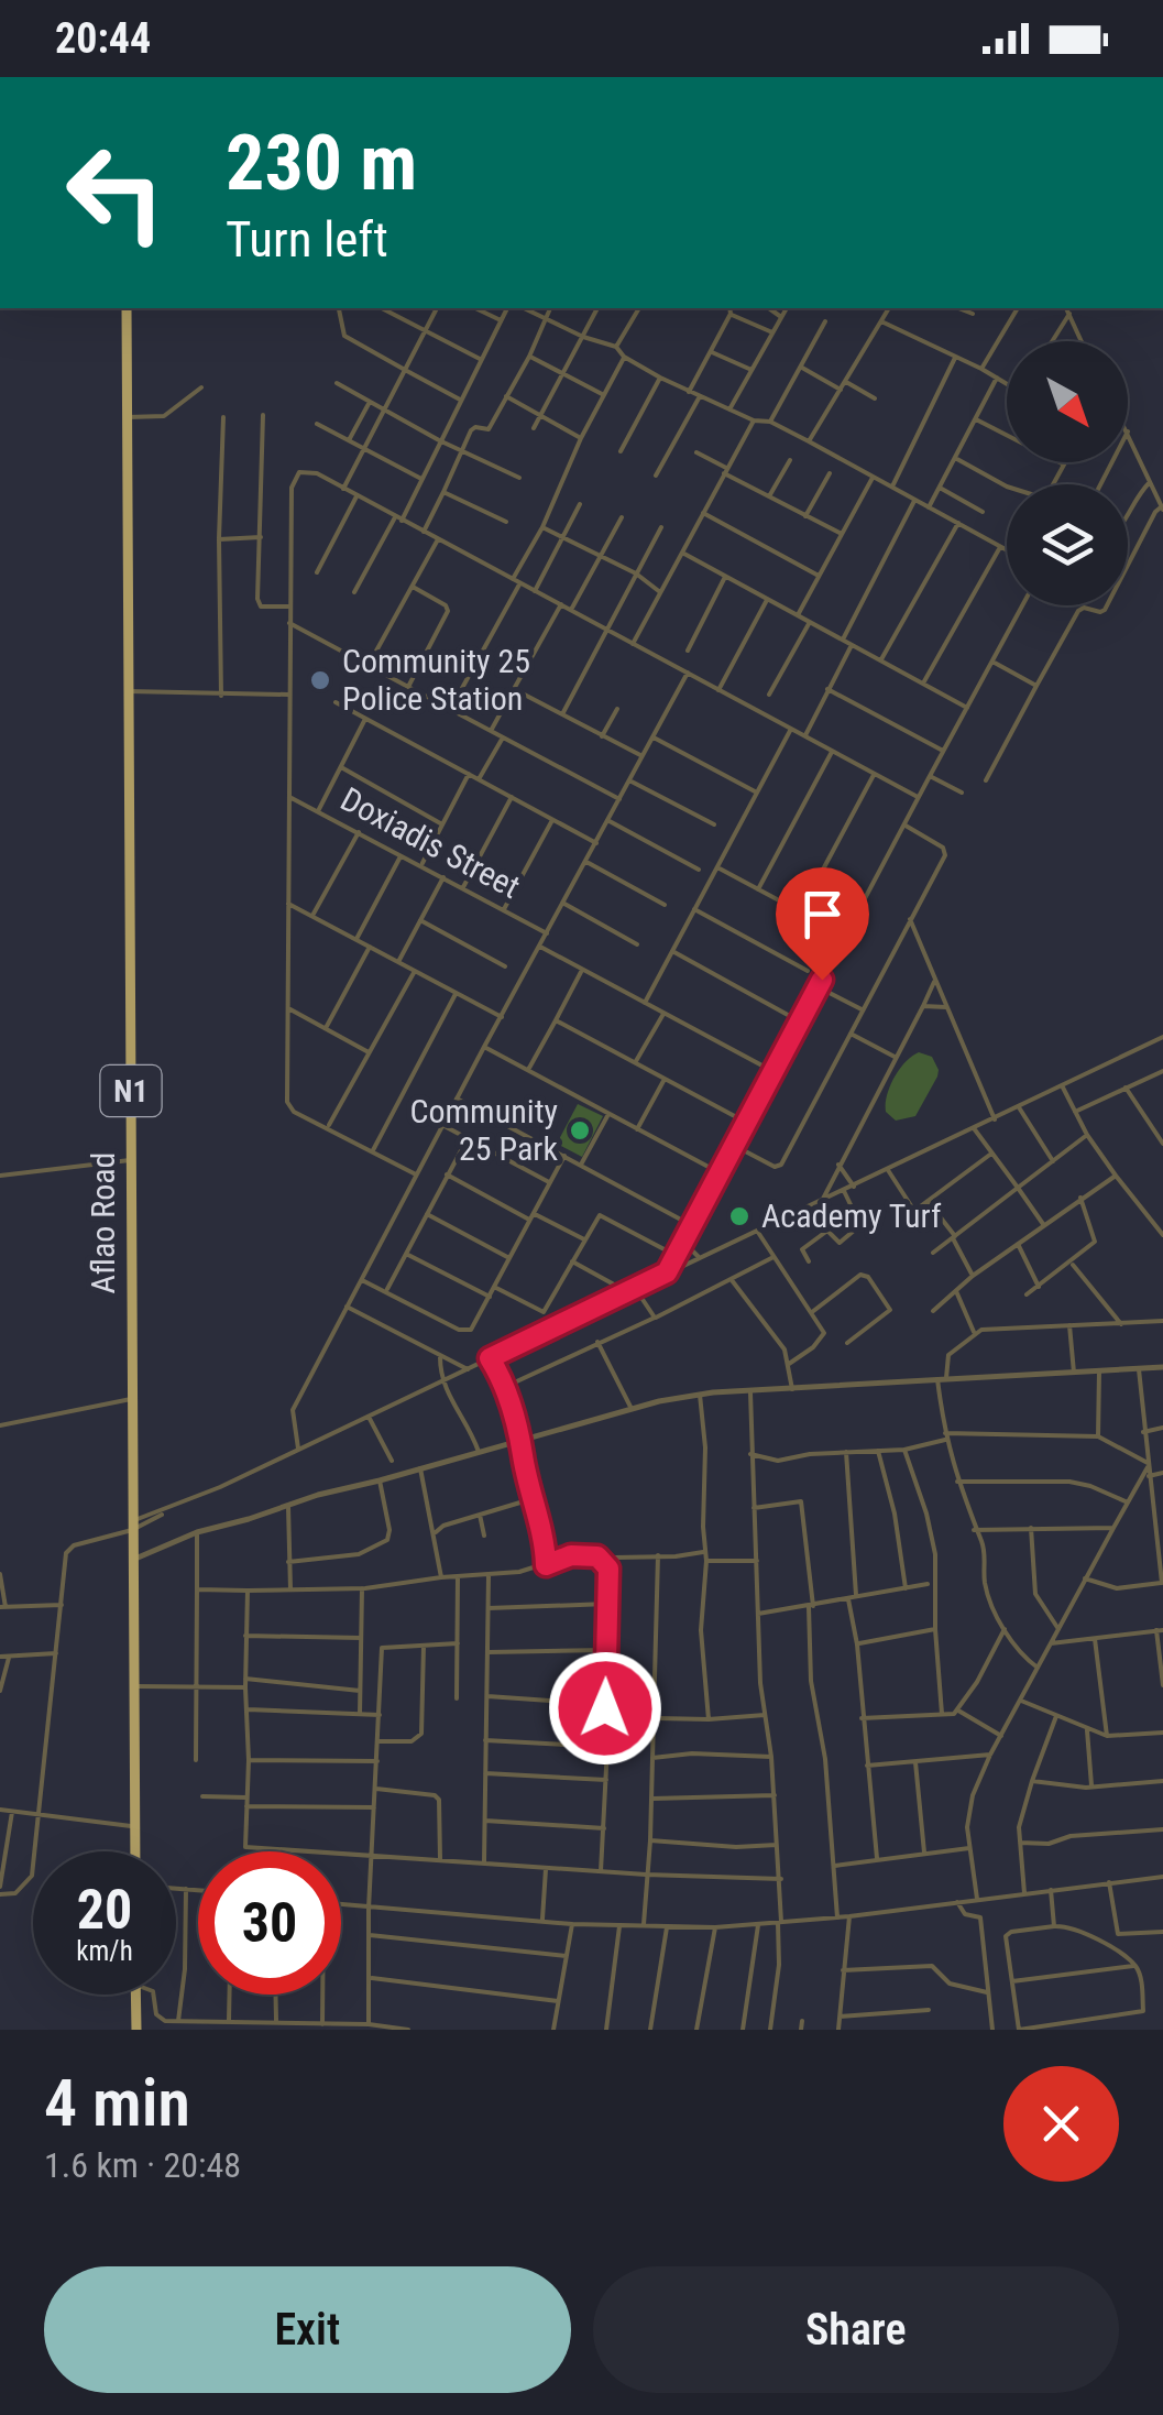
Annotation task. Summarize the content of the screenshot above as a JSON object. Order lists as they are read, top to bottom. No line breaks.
{"streets":{"highway":["N1","Aflao Road"],"street":["Doxiadis Street"]},"places":["Community 25 Police Station","Community 25 Park","Academy Turf"],"north":"bottom right","page":{"status":"20:44","turn":["230 m","Turn left"],"speed":"20 km/h","limit":"30","heading":["4 min","1.6 km · 20:48"],"buttons":["Exit","Share"]}}
